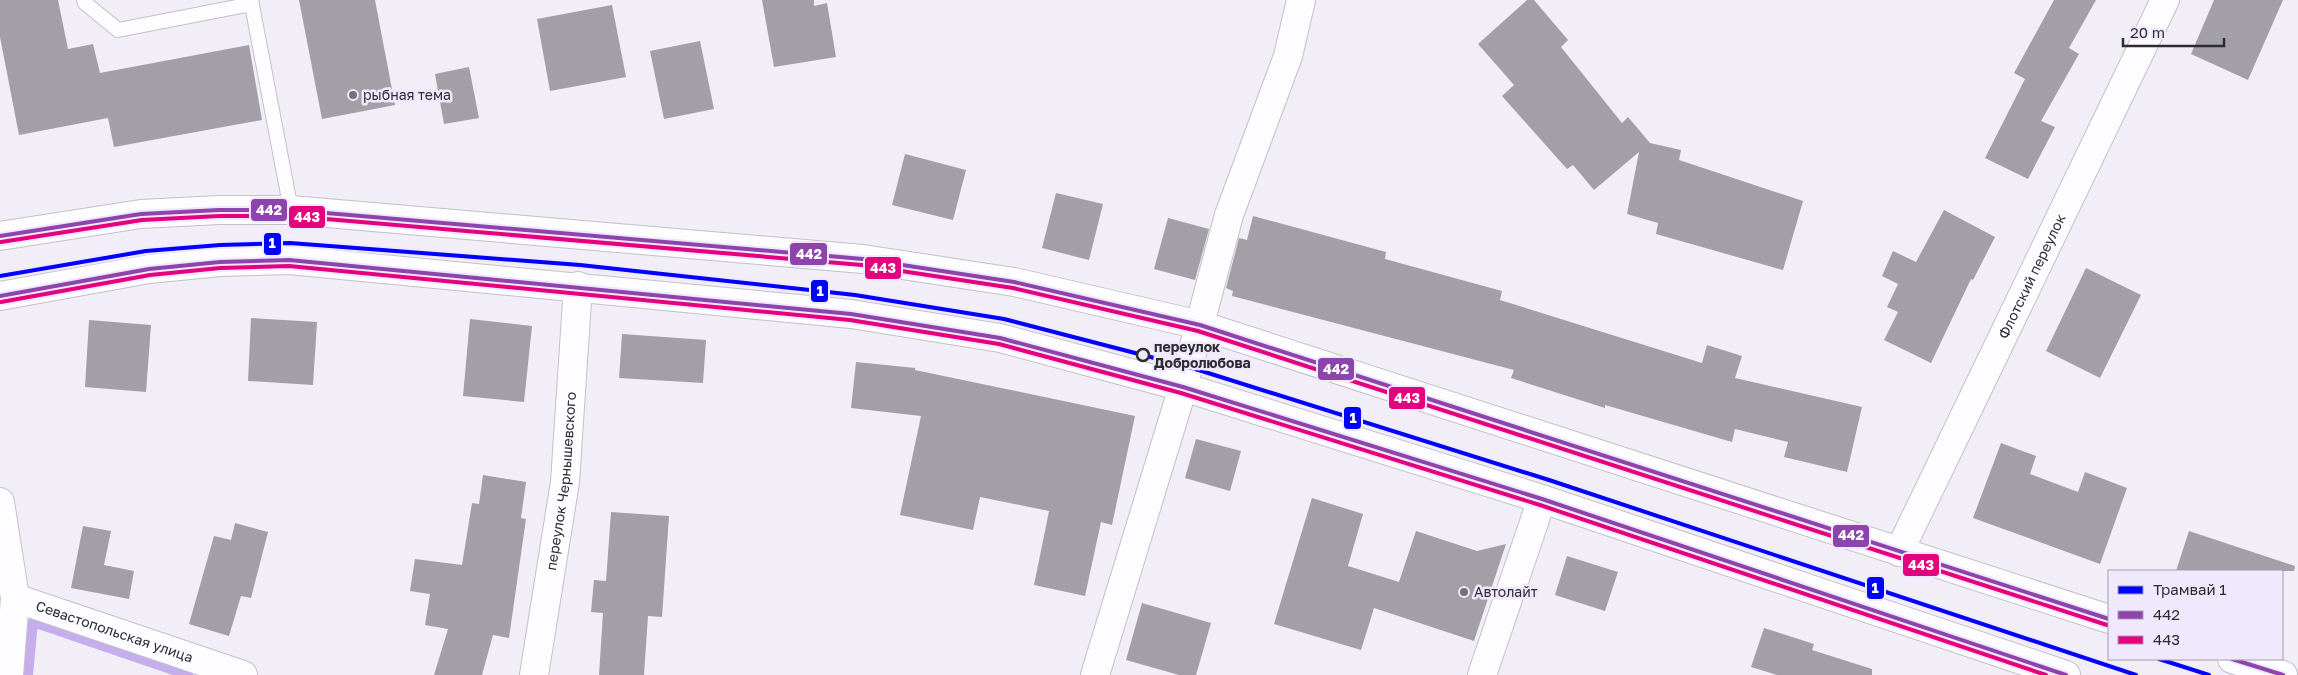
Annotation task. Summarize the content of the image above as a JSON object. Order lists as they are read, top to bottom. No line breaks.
{"streets":{"main road":["Флотский переулок","переулок Чернышевского","Севастопольская улица"]},"places":["рыбная тема","переулок Добролюбова","Автолайт"],"lines":["transit line 442","transit line 443","tram line 1"],"legend":["Трамвай 1","442","443"],"scale_bar":"20 m"}
